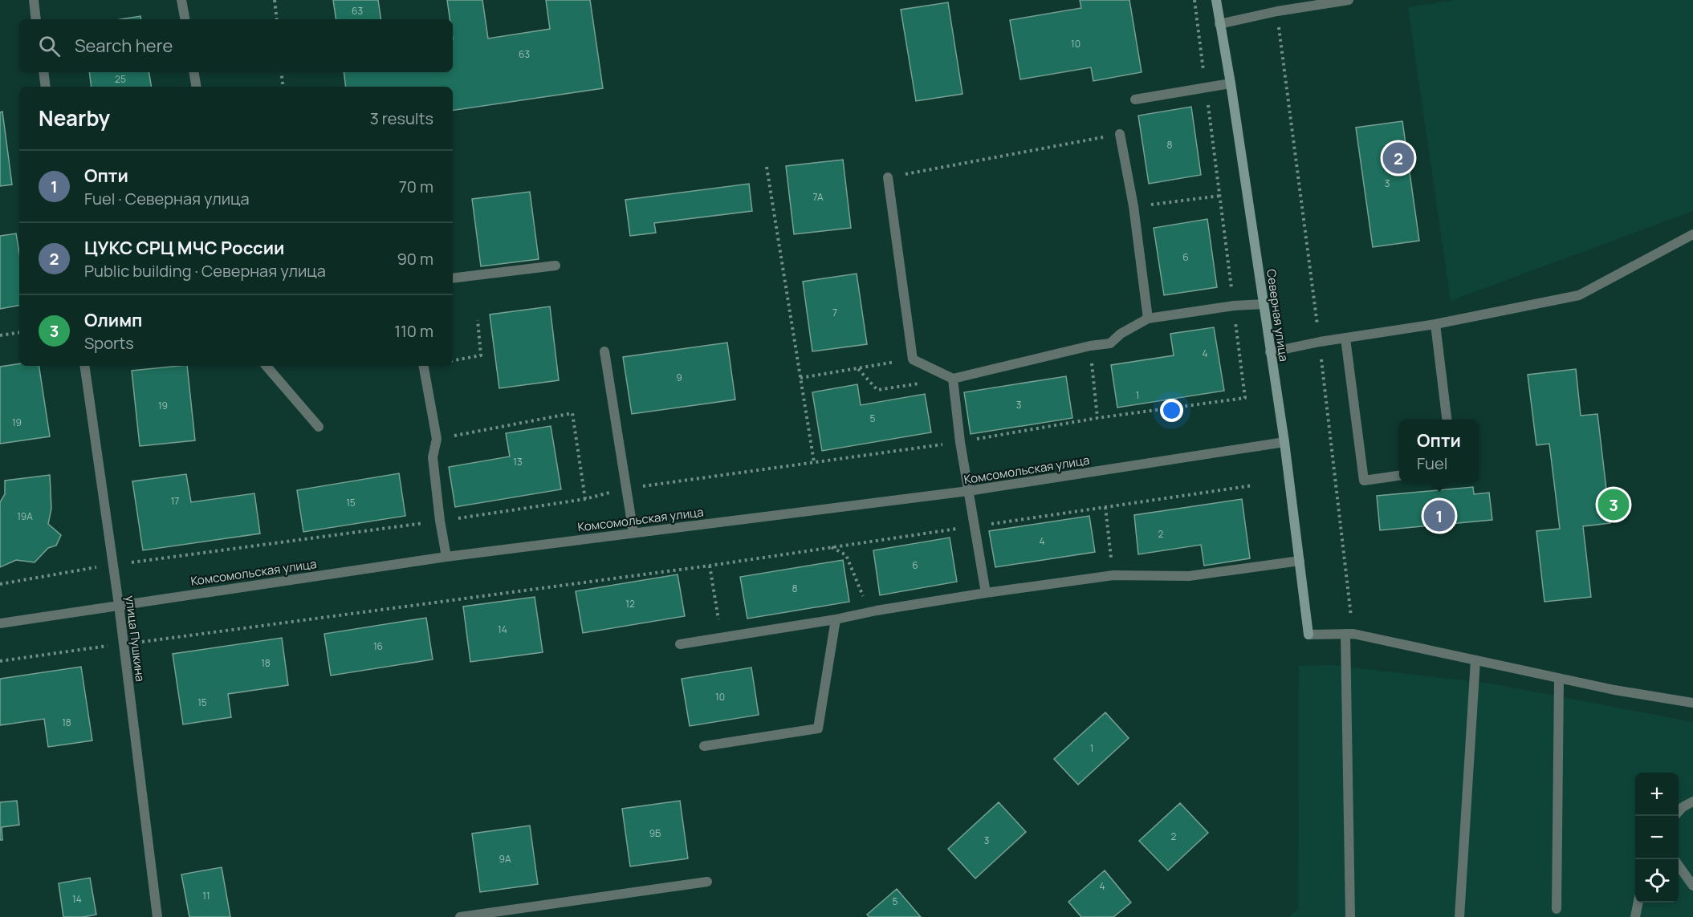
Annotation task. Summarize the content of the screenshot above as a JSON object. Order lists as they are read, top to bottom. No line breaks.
{"streets":{"street":["Северная улица","Комсомольская улица","улица Пушкина"]},"crossings":[["Северная улица","Комсомольская улица"],["Комсомольская улица","улица Пушкина"]],"house_numbers":["63","10","63","25","8","3","7А","6","7","4","9","1","3","19","5","19","13","17","15","19А","2","4","6","8","12","14","16","18","10","15","18","1","9Б","2","3","9А","4","11","14","5"],"page":{"search":"Search here","heading":["Nearby","3 results"],"pins":["2","3","1"],"list":[{"mark":"1","name":"Опти","note":"Fuel · Северная улица","value":"70 m"},{"mark":"2","name":"ЦУКС СРЦ МЧС России","note":"Public building · Северная улица","value":"90 m"},{"mark":"3","name":"Олимп","note":"Sports","value":"110 m"}],"popup":["Опти","Fuel"],"map_buttons":["+","−"]}}
